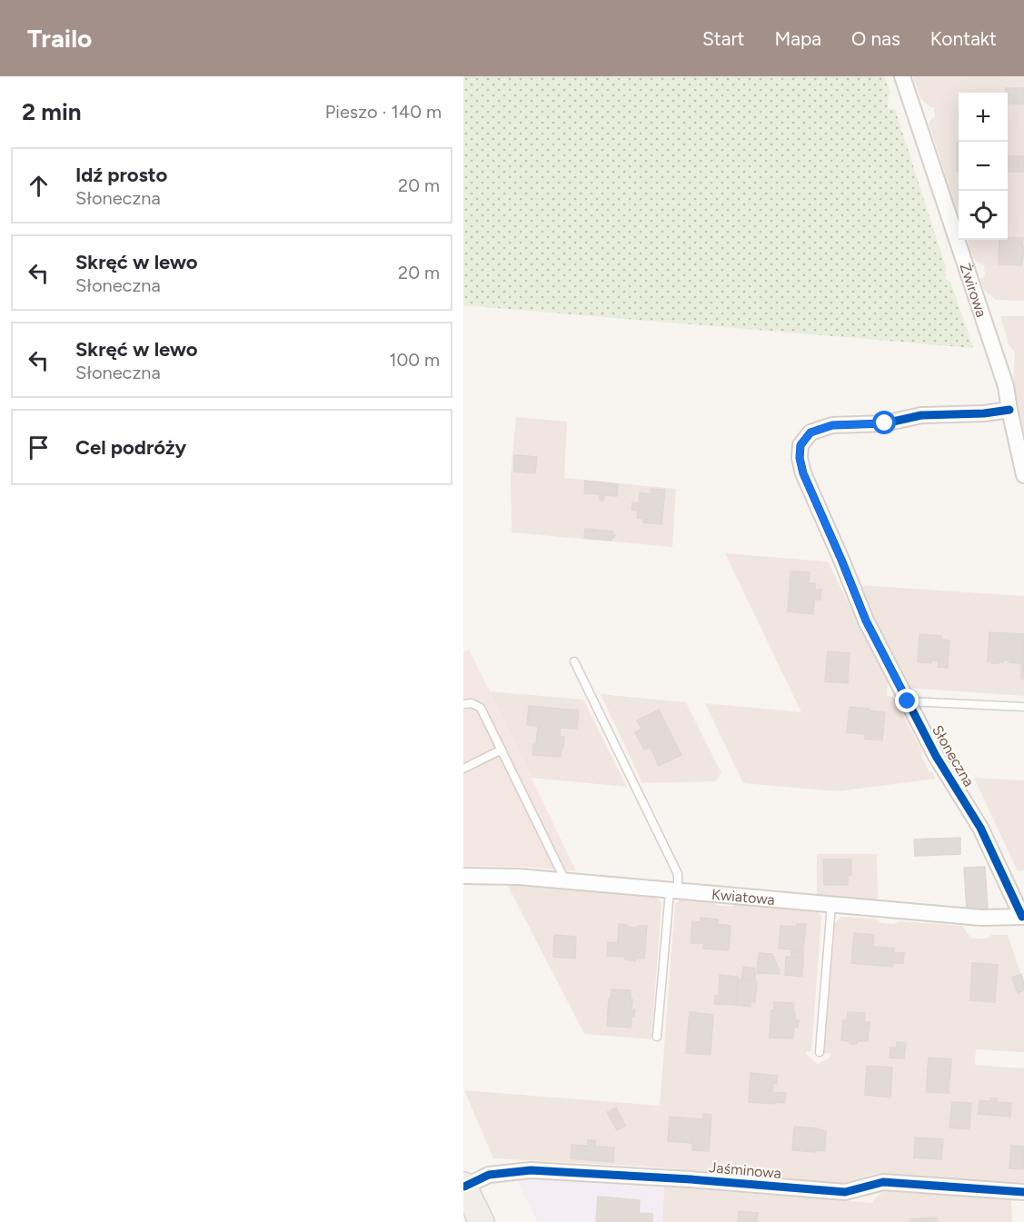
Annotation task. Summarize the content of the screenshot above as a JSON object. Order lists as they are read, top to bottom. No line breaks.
{"streets":{"street":["Żwirowa","Słoneczna","Kwiatowa","Jaśminowa"]},"crossings":[["Żwirowa","Słoneczna"],["Słoneczna","Kwiatowa"]],"page":{"header":"Trailo","nav":["Start","Mapa","O nas","Kontakt"],"heading":["2 min","Pieszo · 140 m"],"map_buttons":["+","−"],"list":[["Idź prosto","Słoneczna","20 m"],["Skręć w lewo","Słoneczna","20 m"],["Skręć w lewo","Słoneczna","100 m"],"Cel podróży"]}}
